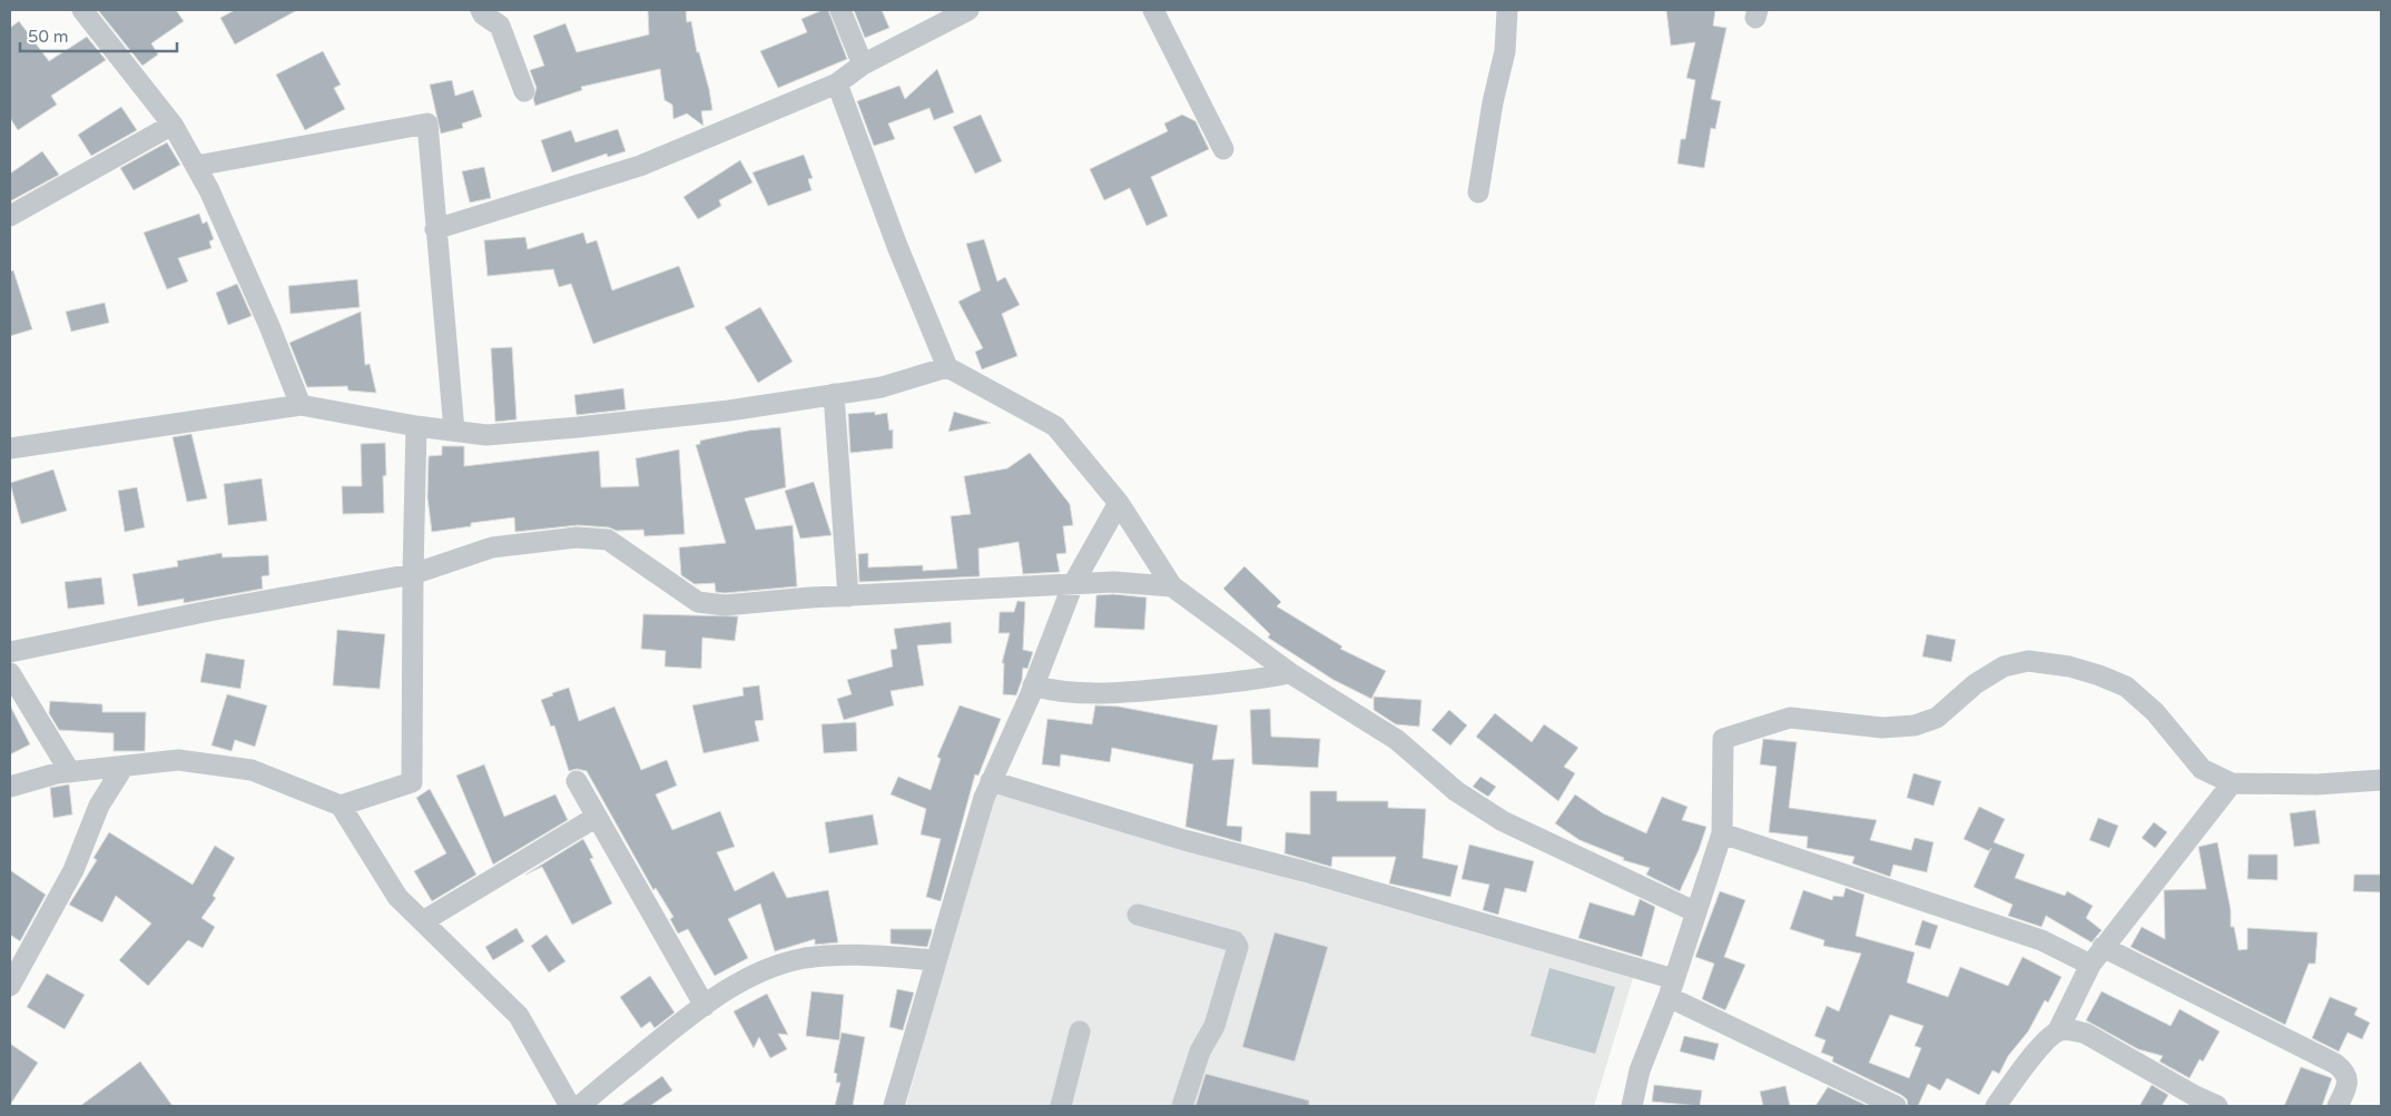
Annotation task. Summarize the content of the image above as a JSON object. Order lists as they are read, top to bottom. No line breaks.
{"scale_bar":"50 m"}
